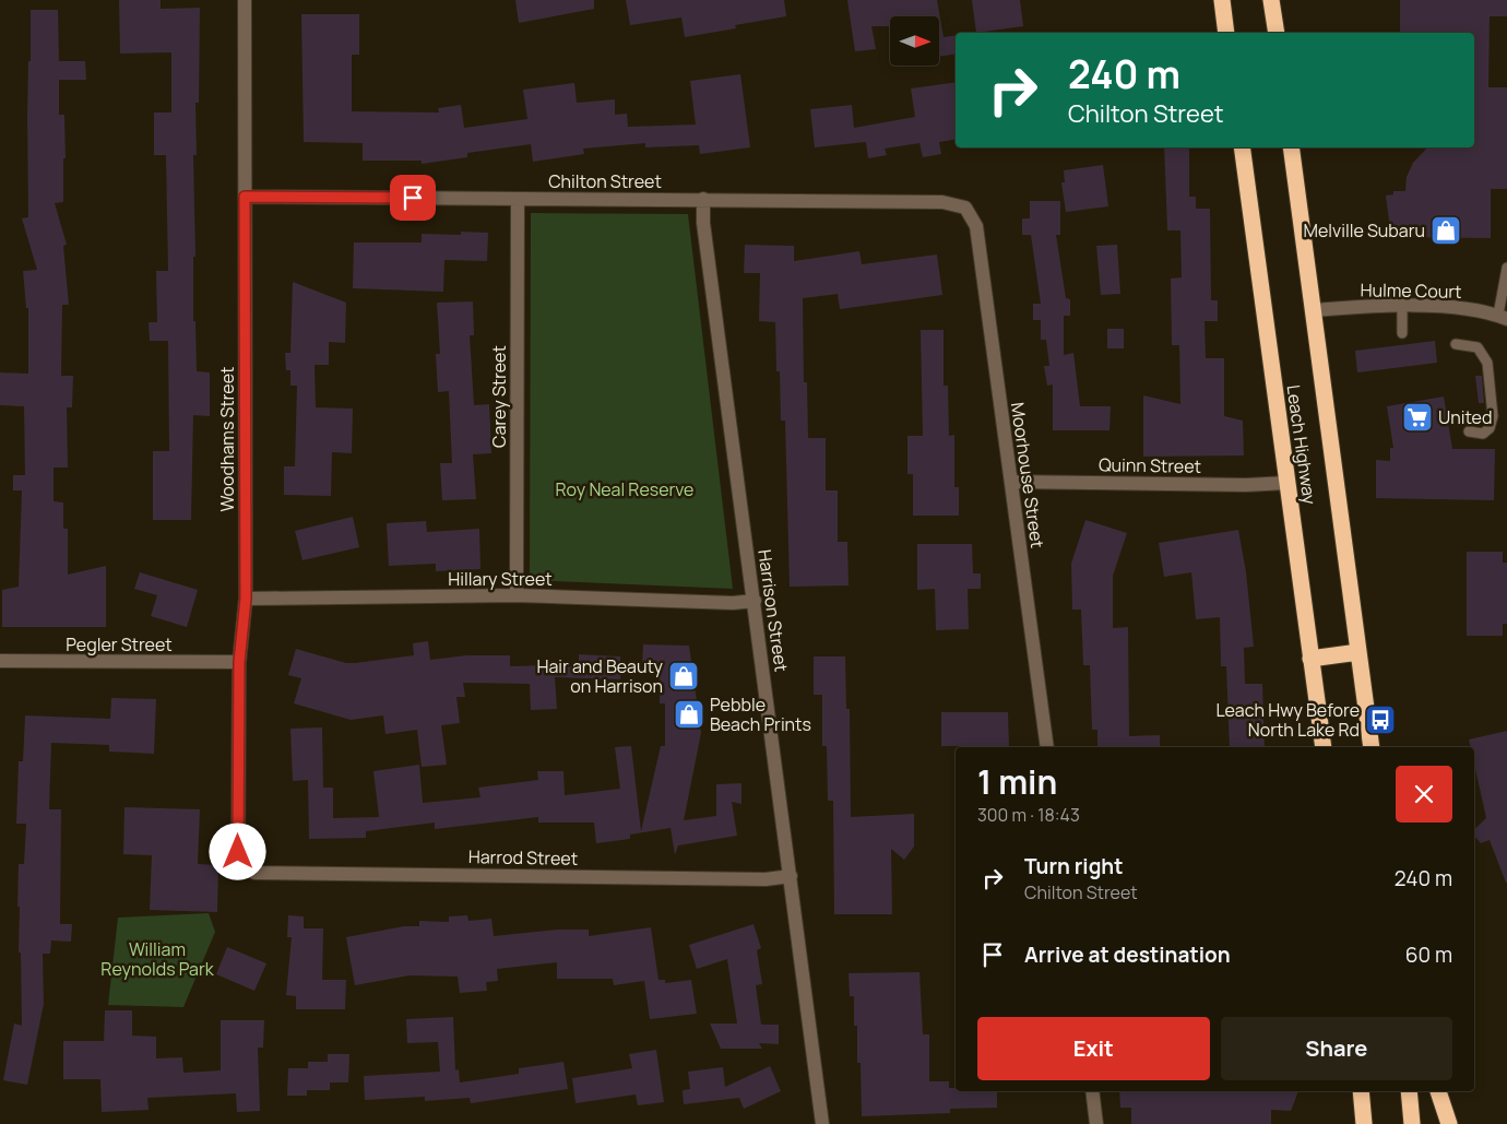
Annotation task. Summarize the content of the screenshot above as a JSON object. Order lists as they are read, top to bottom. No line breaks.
{"streets":{"highway":["Leach Highway"],"street":["Chilton Street","Hulme Court","Carey Street","Woodhams Street","Quinn Street","Moorhouse Street","Hillary Street","Harrison Street","Pegler Street","Harrod Street"]},"crossings":[["Chilton Street","Carey Street"],["Chilton Street","Woodhams Street"],["Chilton Street","Moorhouse Street"],["Chilton Street","Harrison Street"],["Hulme Court","Leach Highway"],["Carey Street","Hillary Street"],["Woodhams Street","Hillary Street"],["Woodhams Street","Pegler Street"],["Woodhams Street","Harrod Street"],["Leach Highway","Quinn Street"],["Quinn Street","Moorhouse Street"],["Hillary Street","Harrison Street"],["Harrison Street","Harrod Street"]],"parks":["Roy Neal Reserve","William Reynolds Park"],"places":{"shop":["Melville Subaru","Hair and Beauty on Harrison","Pebble Beach Prints"],"supermarket":["United"],"bus stop":["Leach Hwy Before North Lake Rd"]},"north":"right","page":{"turn":["240 m","Chilton Street"],"heading":["1 min","300 m · 18:43"],"list":[{"name":"Turn right","note":"Chilton Street","value":"240 m"},{"name":"Arrive at destination","value":"60 m"}],"buttons":["Exit","Share"]}}
